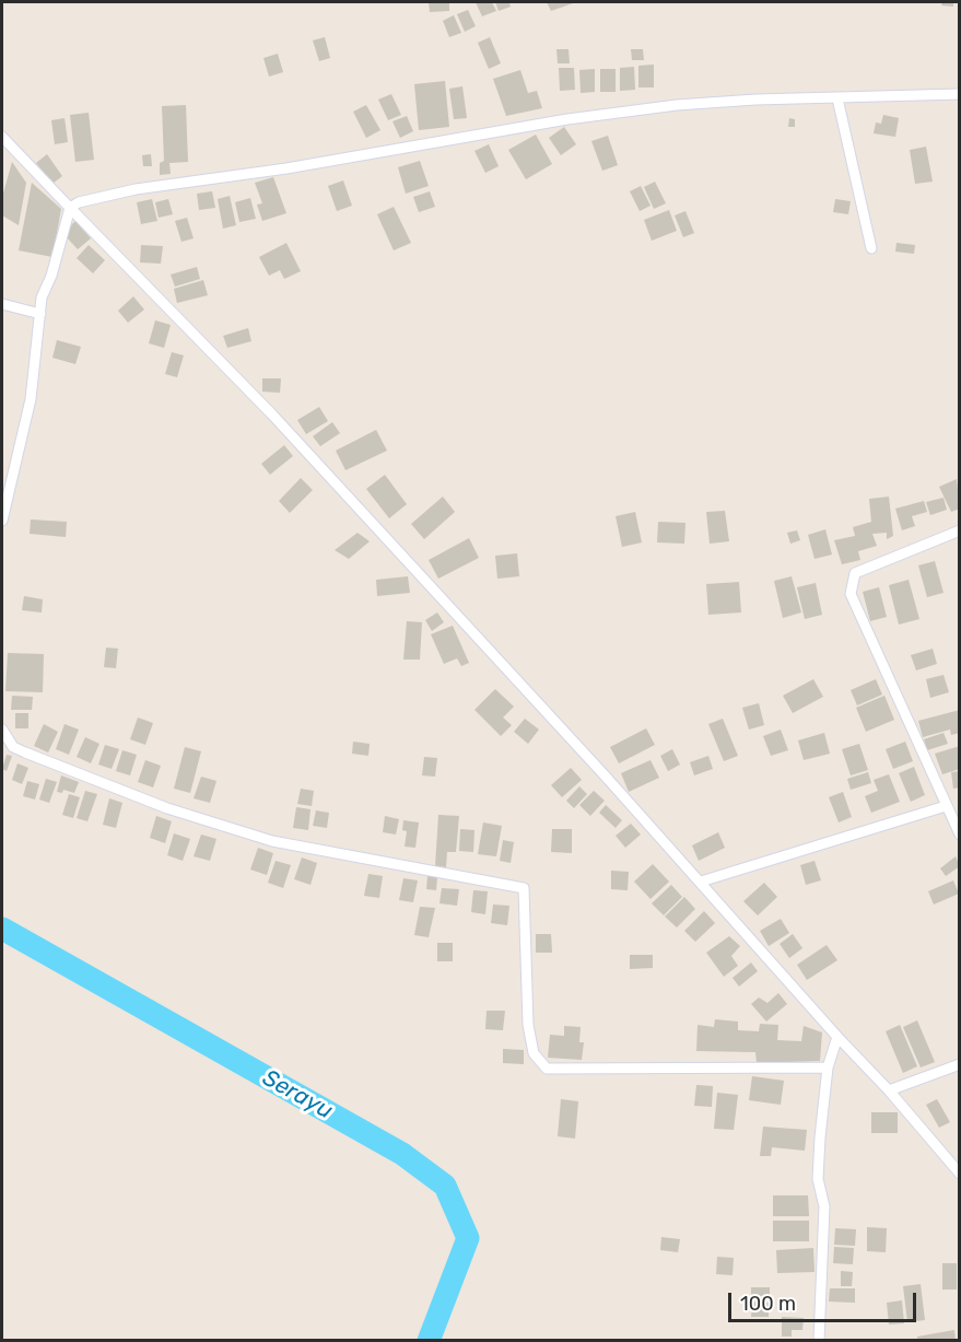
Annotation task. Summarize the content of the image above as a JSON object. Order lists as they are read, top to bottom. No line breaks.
{"water":["Serayu"],"scale_bar":"100 m"}
